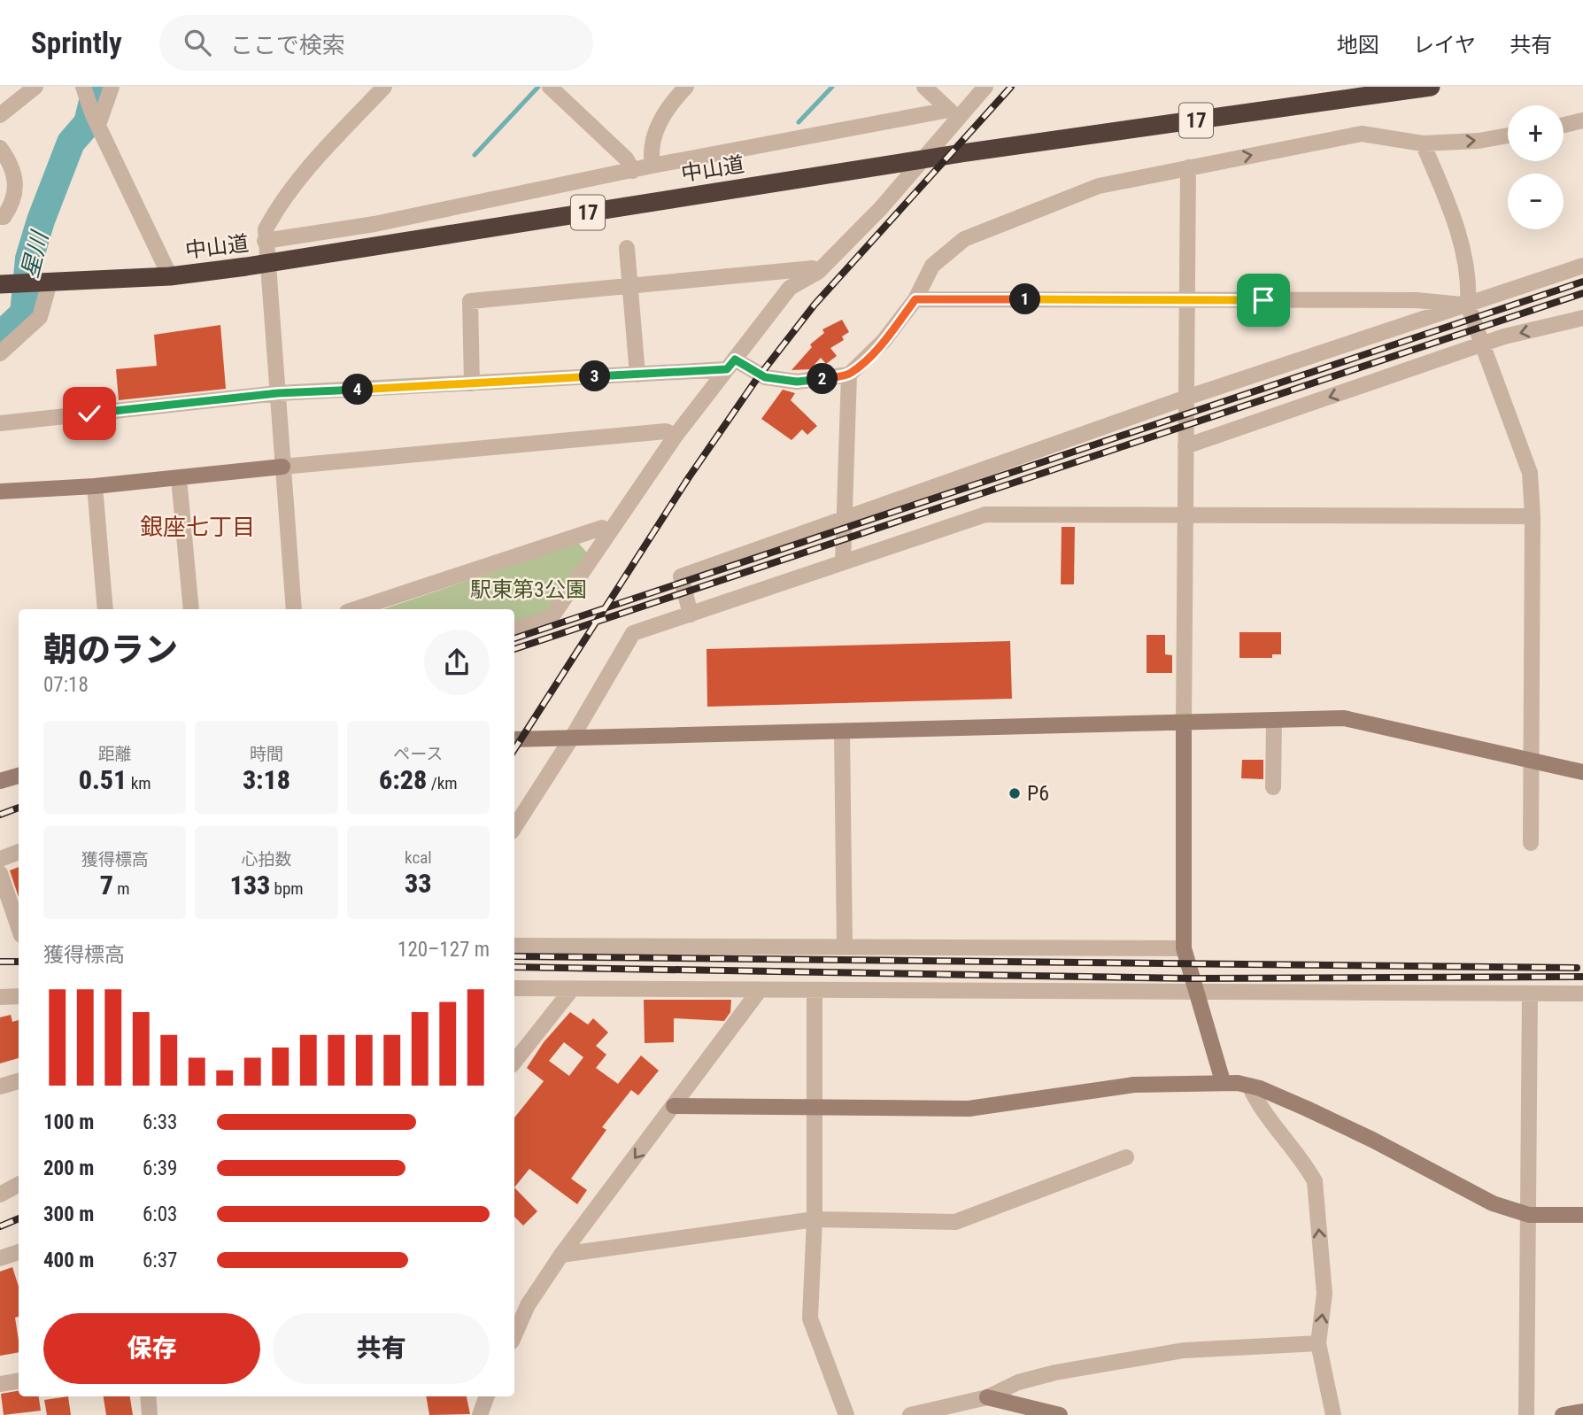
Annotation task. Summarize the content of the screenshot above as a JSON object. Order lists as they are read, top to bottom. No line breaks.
{"streets":{"highway":["17","中山道"]},"districts":["銀座七丁目"],"water":["星川"],"parks":["駅東第3公園"],"places":["P6"],"page":{"header":"Sprintly","search":"ここで検索","nav":["地図","レイヤ","共有"],"map_buttons":["+","−"],"pins":["1","3","2","4"],"heading":["朝のラン","07:18"],"stats":[["距離","0.51 km"],["時間","3:18"],["ペース","6:28 /km"],["獲得標高","7 m"],["心拍数","133 bpm"],["kcal","33"]],"chart":["獲得標高","120–127 m"],"list":[{"name":"100 m","note":"6:33"},{"name":"200 m","note":"6:39"},{"name":"300 m","note":"6:03"},{"name":"400 m","note":"6:37"}],"buttons":["保存","共有"]}}
